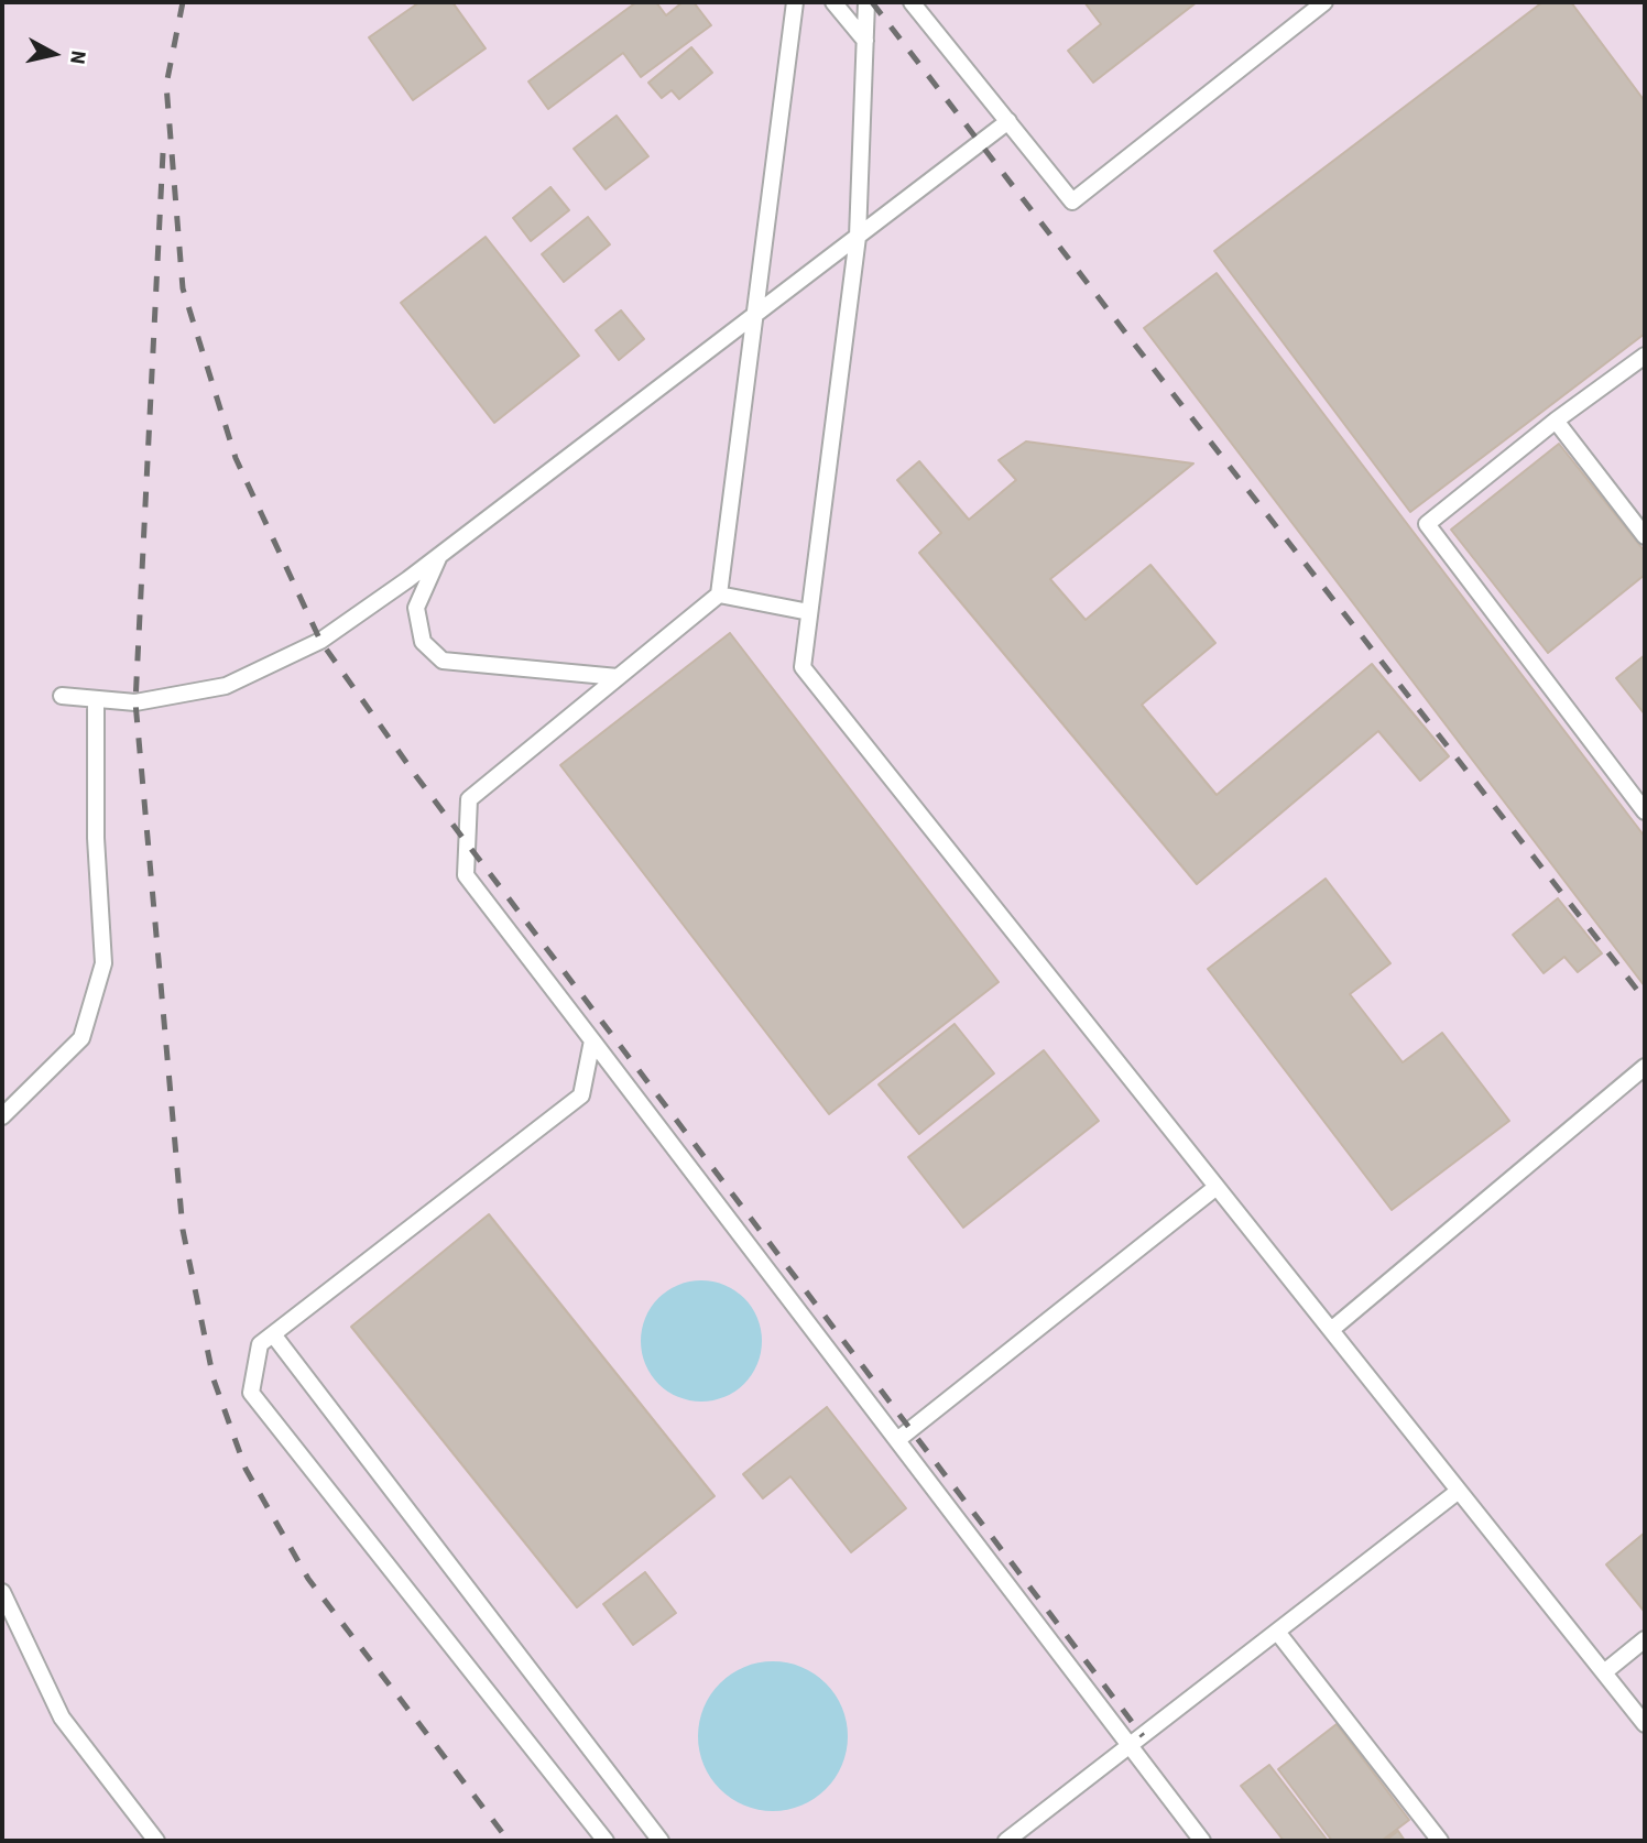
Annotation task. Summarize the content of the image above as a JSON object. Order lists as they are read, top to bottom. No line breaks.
{"north":"right"}
